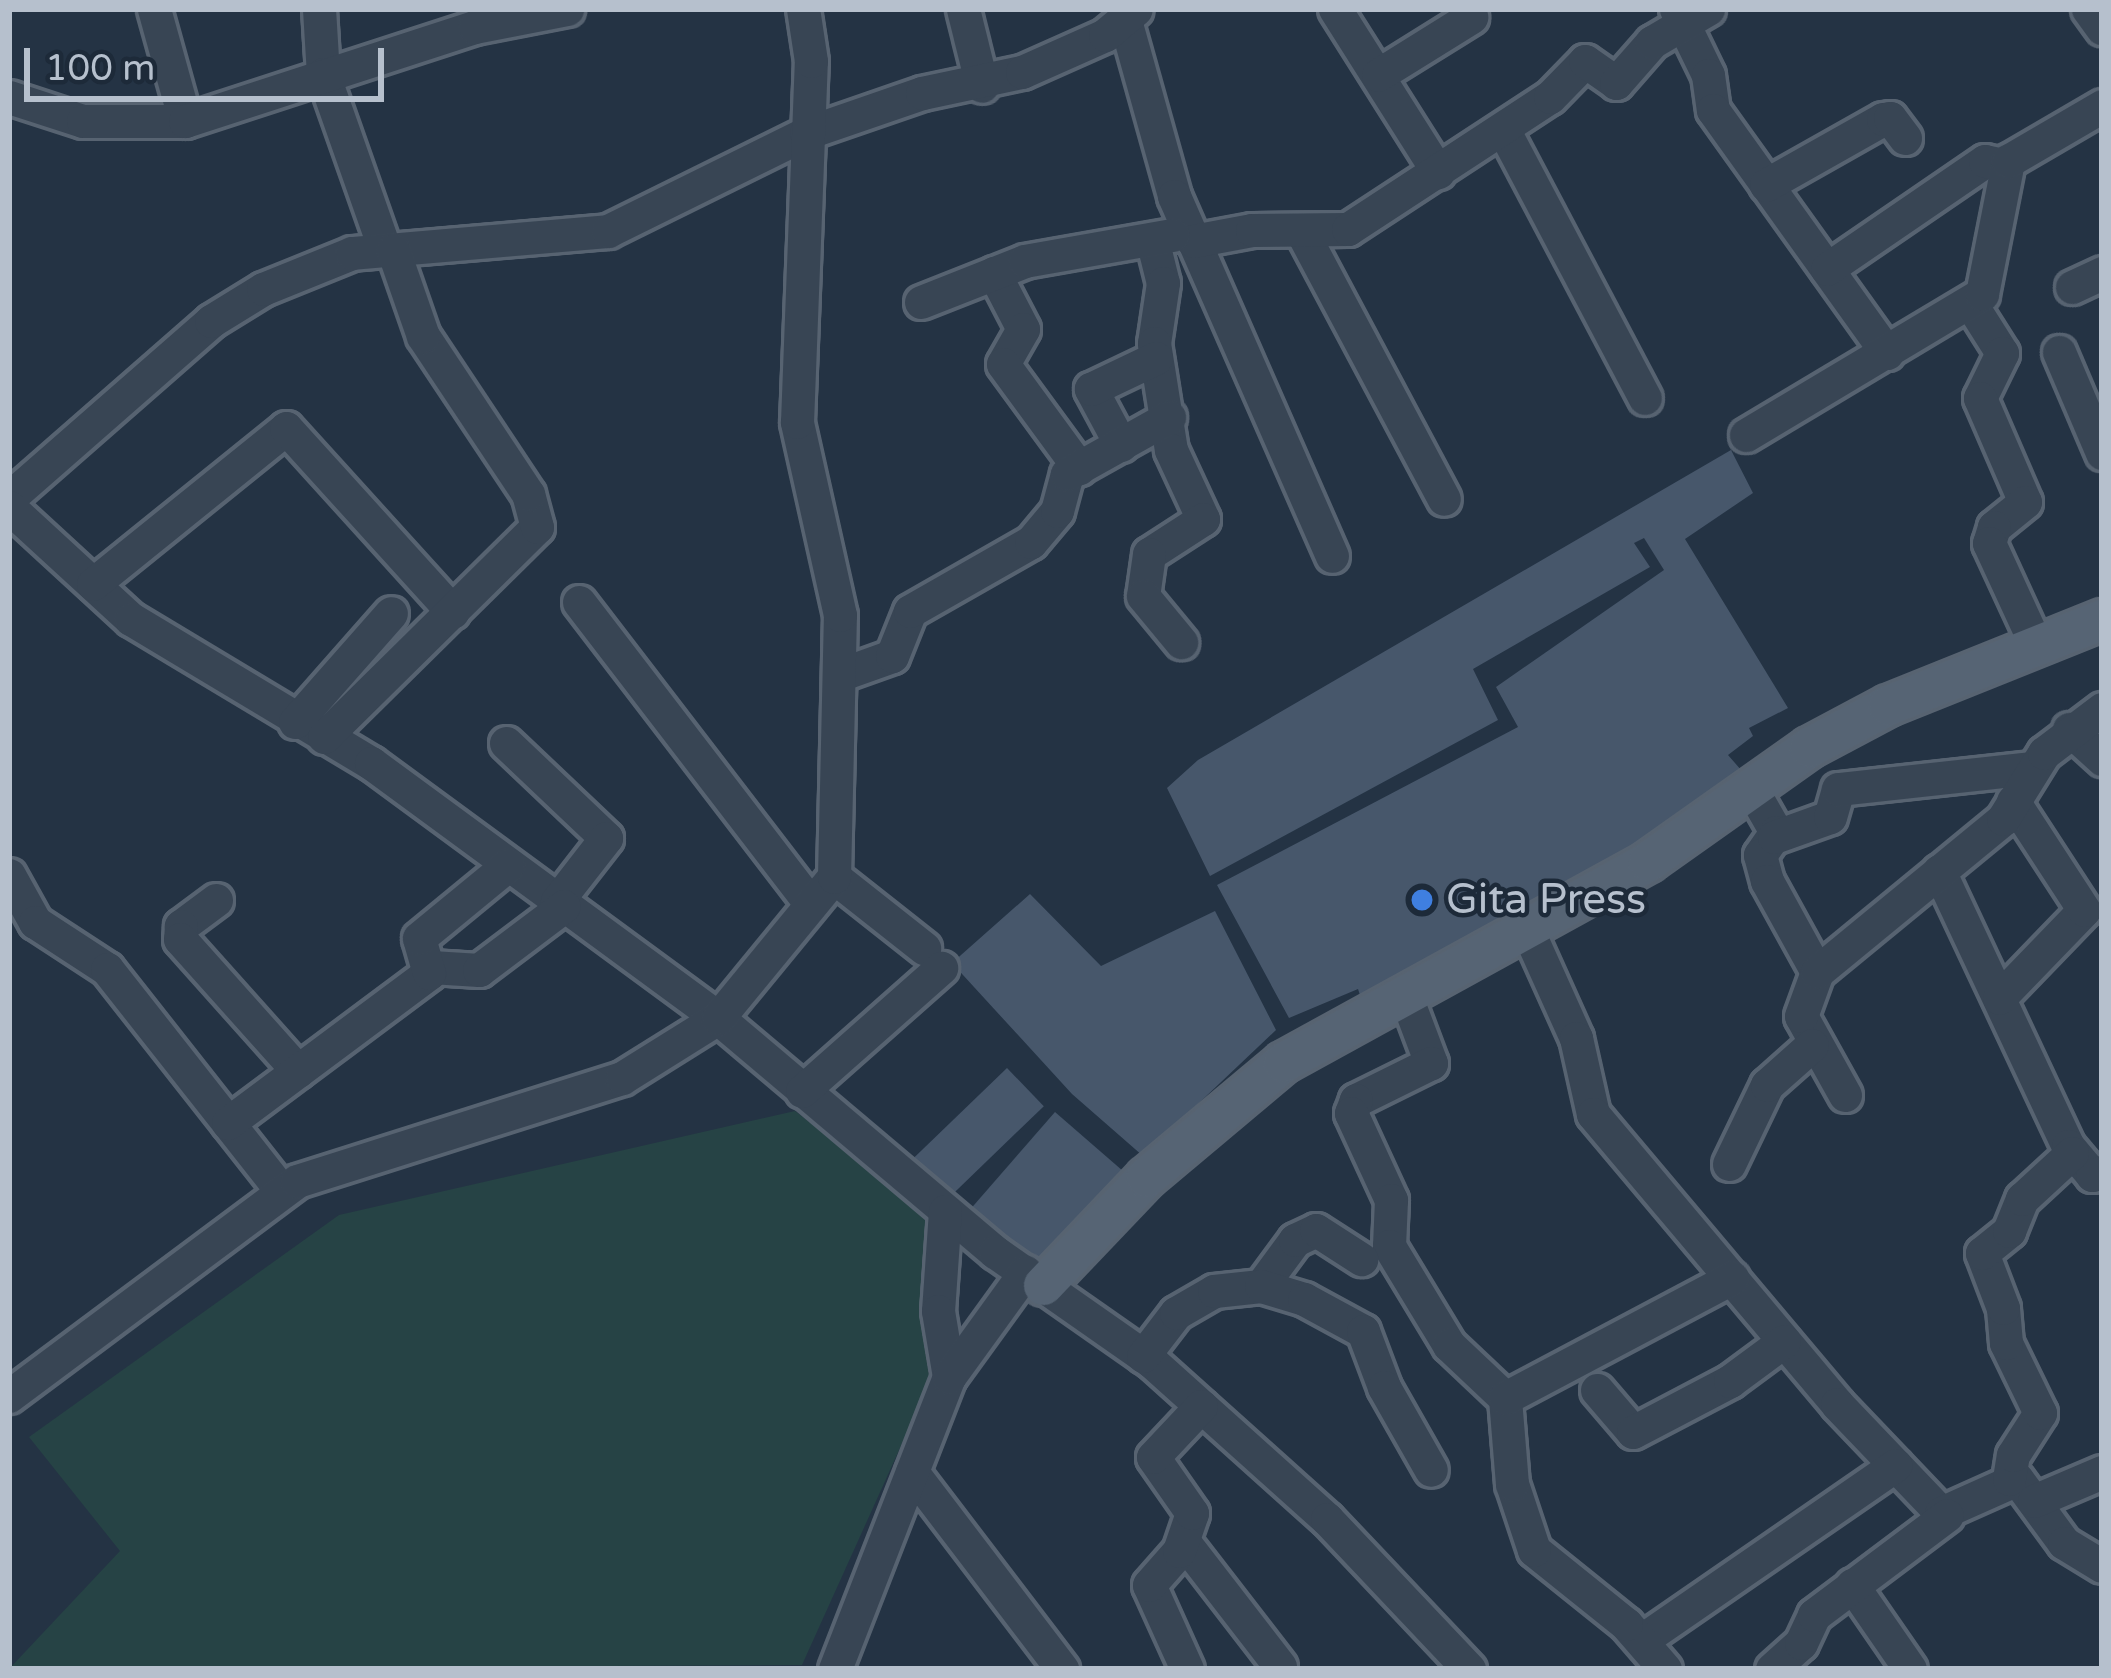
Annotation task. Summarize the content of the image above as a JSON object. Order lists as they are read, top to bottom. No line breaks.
{"places":["Gita Press"],"scale_bar":"100 m"}
